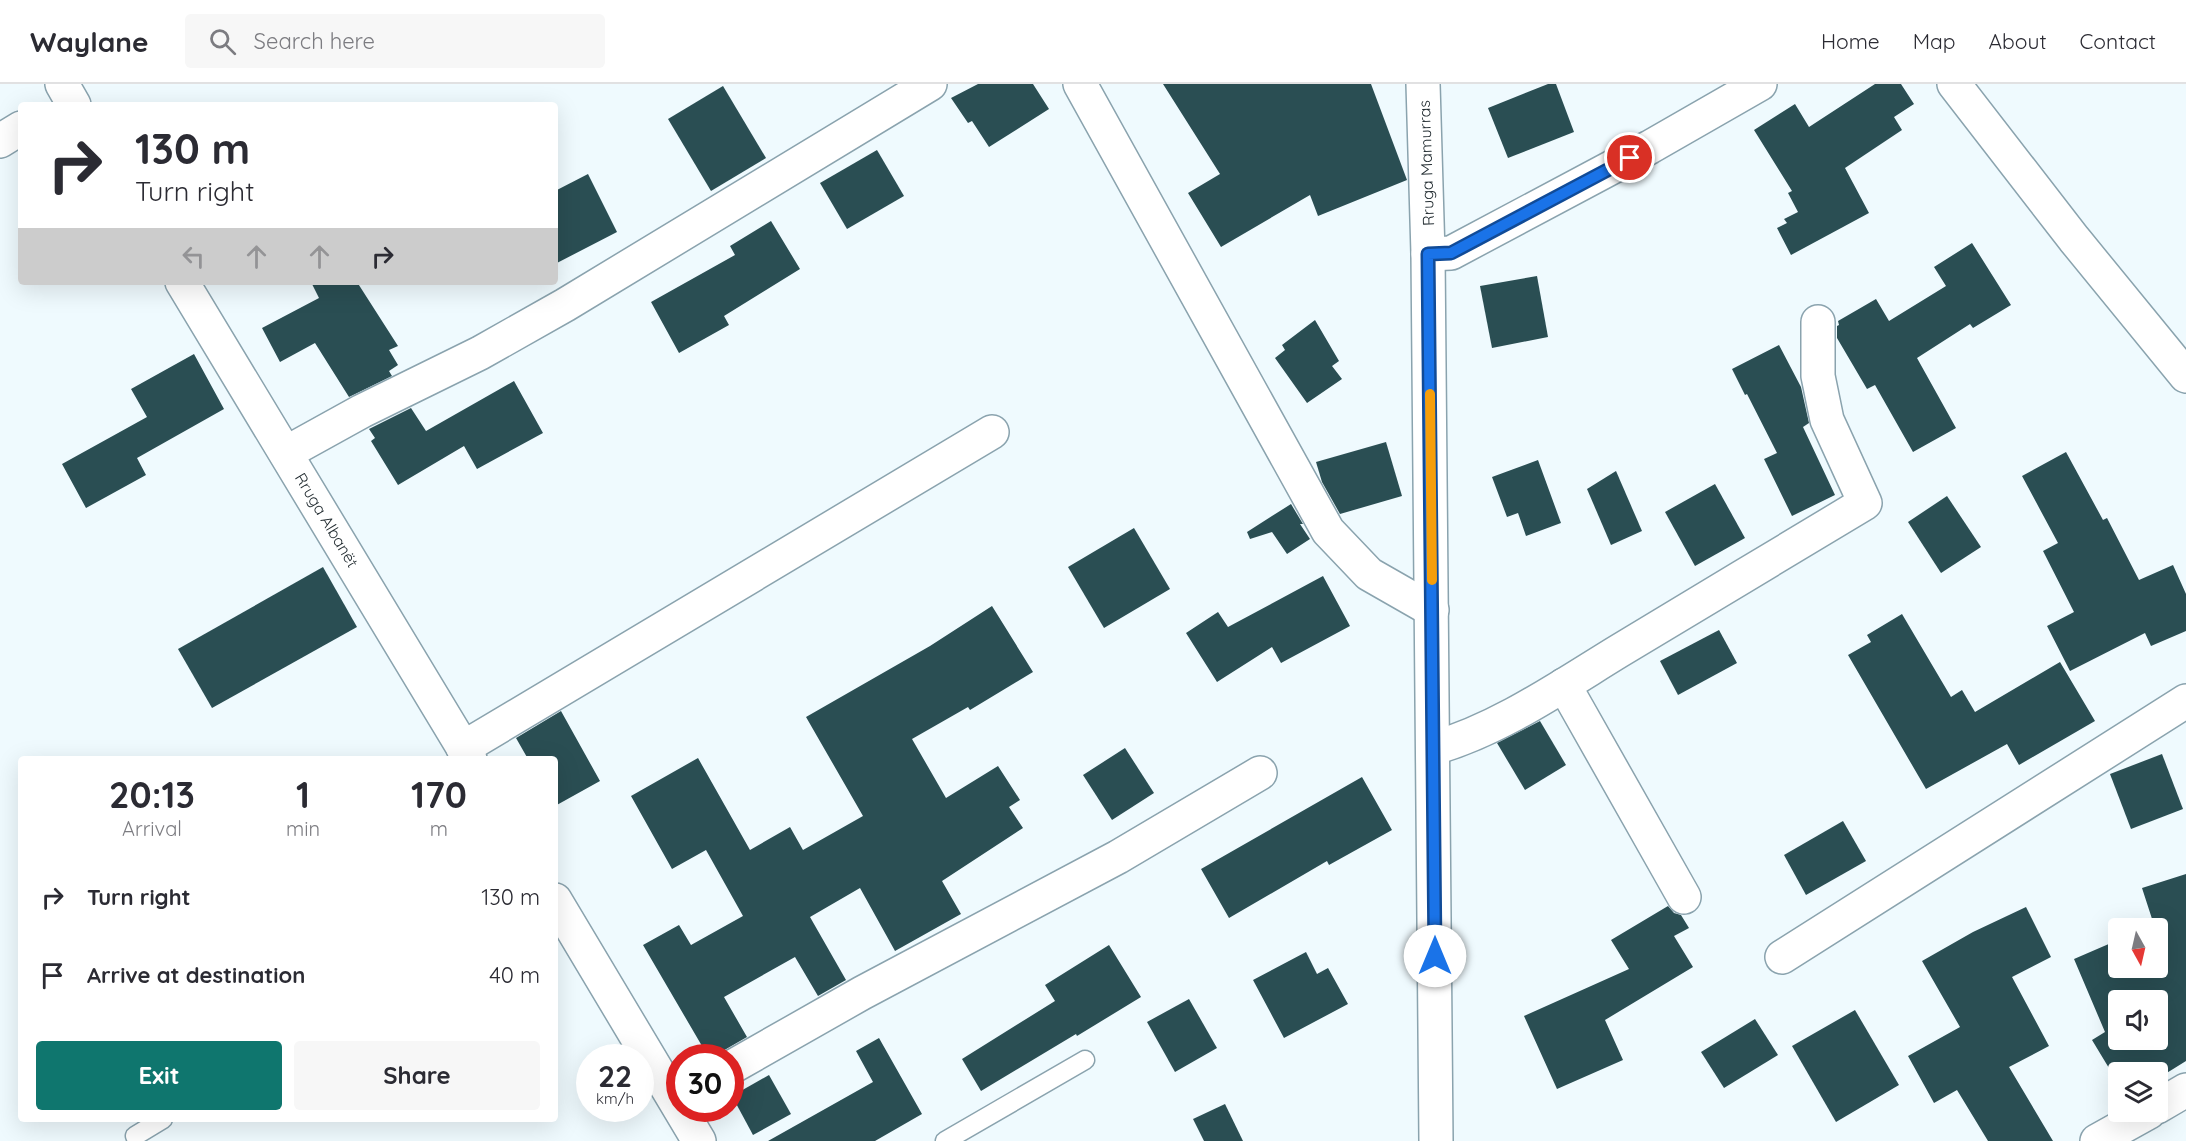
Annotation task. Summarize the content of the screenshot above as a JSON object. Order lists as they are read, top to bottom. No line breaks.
{"streets":{"street":["Rruga Mamurras","Rruga Albanët"]},"north":"bottom","page":{"header":"Waylane","search":"Search here","nav":["Home","Map","About","Contact"],"turn":["130 m","Turn right"],"eta":["20:13","Arrival","1","min","170","m"],"list":[{"name":"Turn right","value":"130 m"},{"name":"Arrive at destination","value":"40 m"}],"buttons":["Exit","Share"],"speed":"22 km/h","limit":"30"}}
